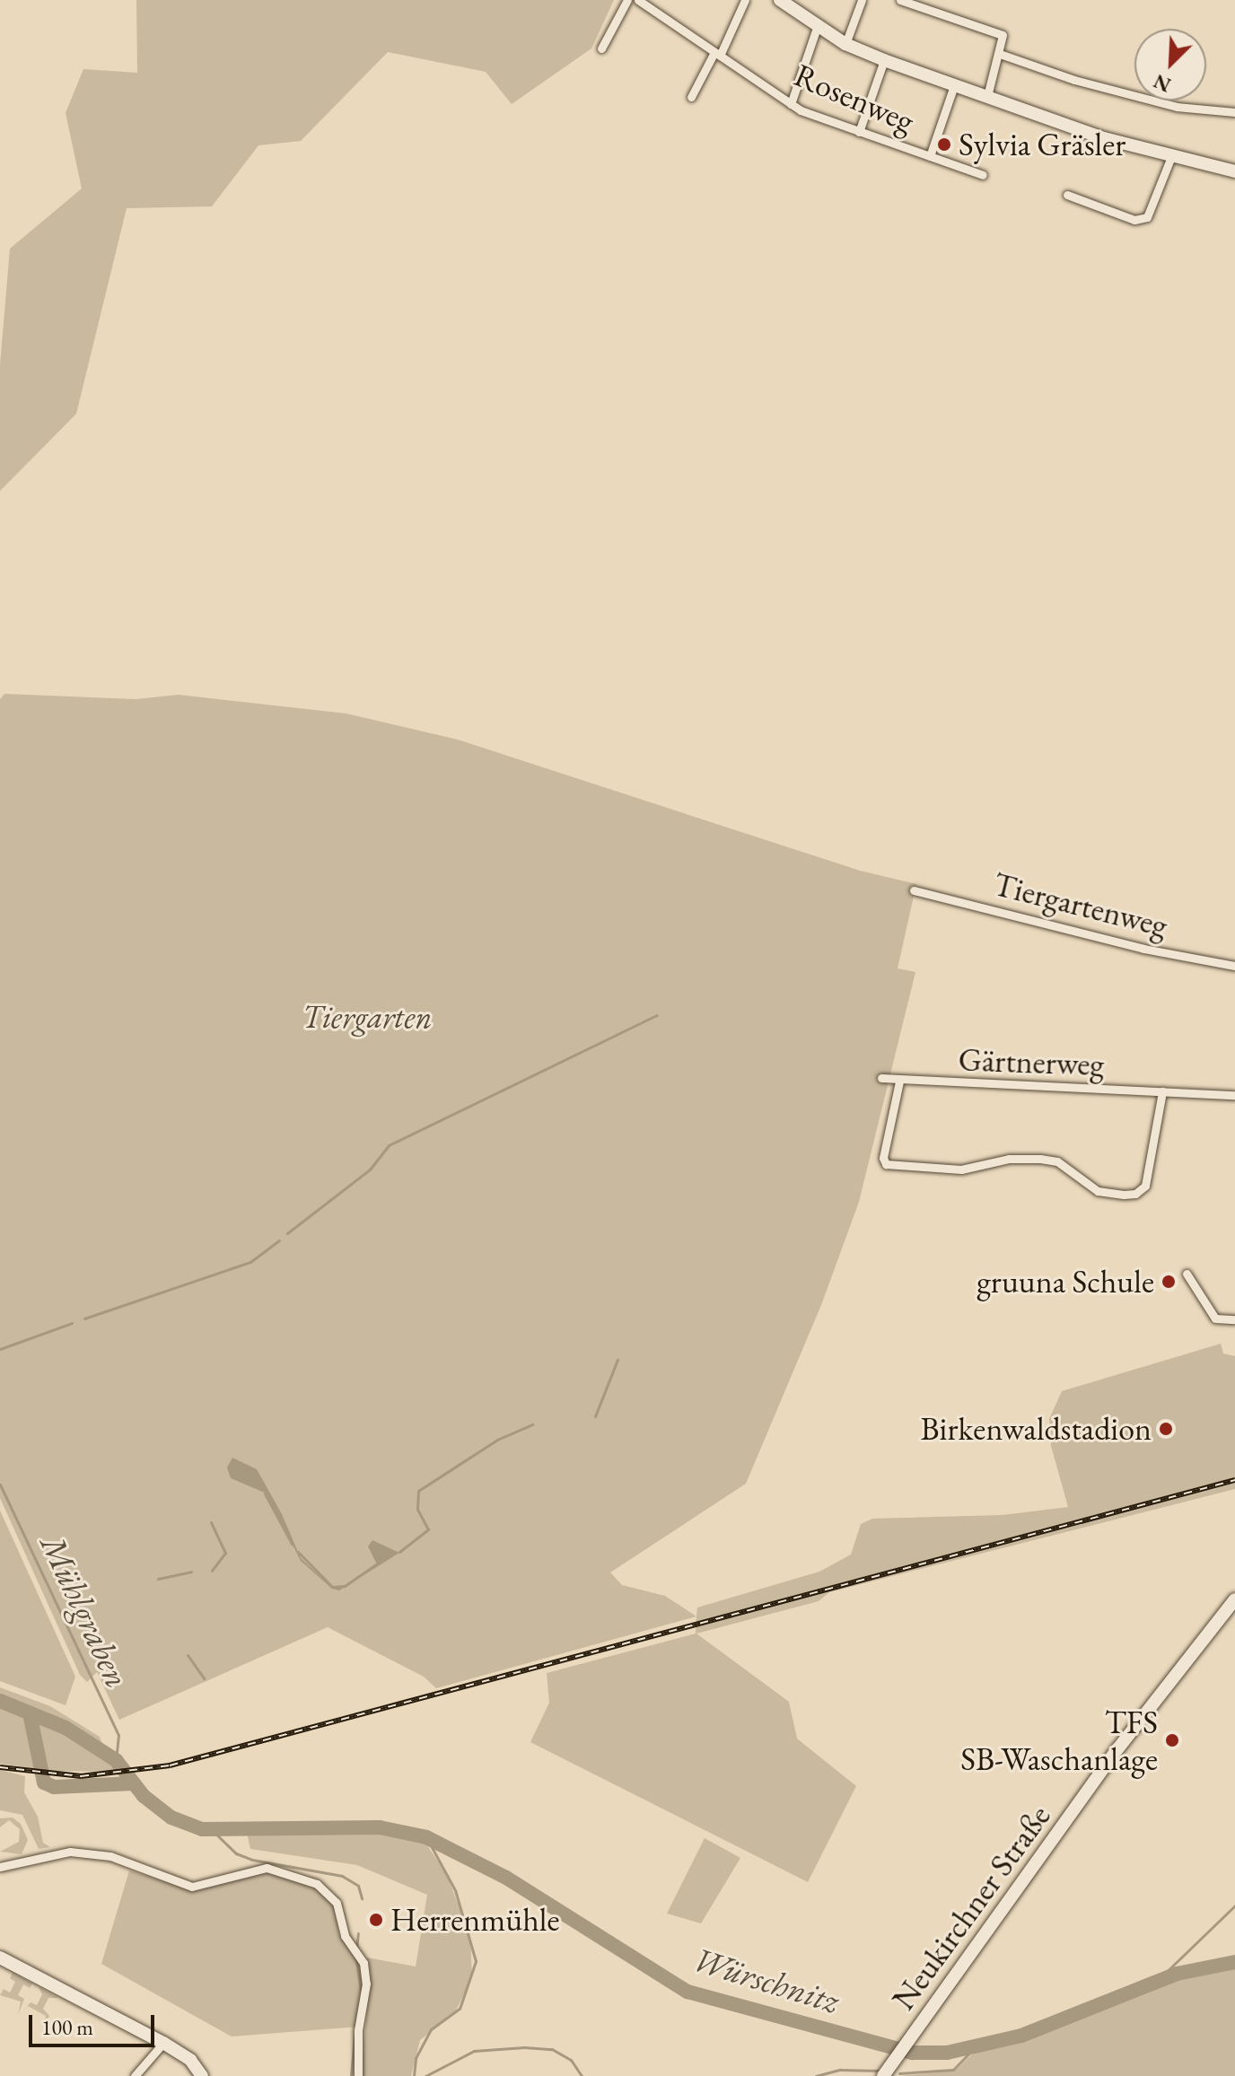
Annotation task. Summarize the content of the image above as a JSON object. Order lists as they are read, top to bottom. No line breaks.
{"streets":{"street":["Rosenweg","Tiergartenweg","Gärtnerweg","Neukirchner Straße"]},"water":["Mühlgraben","Würschnitz"],"parks":["Tiergarten"],"places":["Sylvia Gräsler","gruuna Schule","Birkenwaldstadion","TFS SB-Waschanlage","Herrenmühle"],"scale_bar":"100 m","north":"bottom left"}
